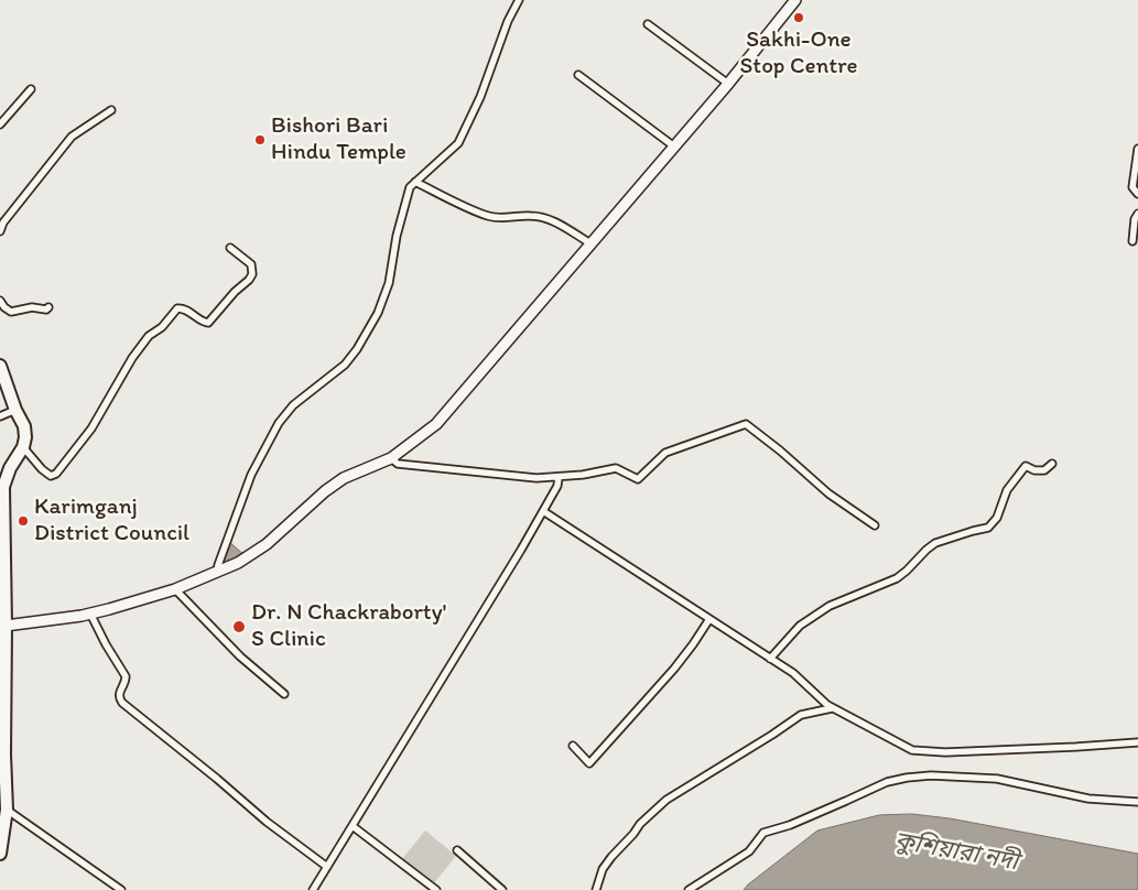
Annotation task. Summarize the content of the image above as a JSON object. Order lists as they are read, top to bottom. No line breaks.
{"water":["কুশিয়ারা নদী"],"places":["Sakhi-One Stop Centre","Bishori Bari Hindu Temple","Karimganj District Council","Dr. N Chackraborty' S Clinic"]}
